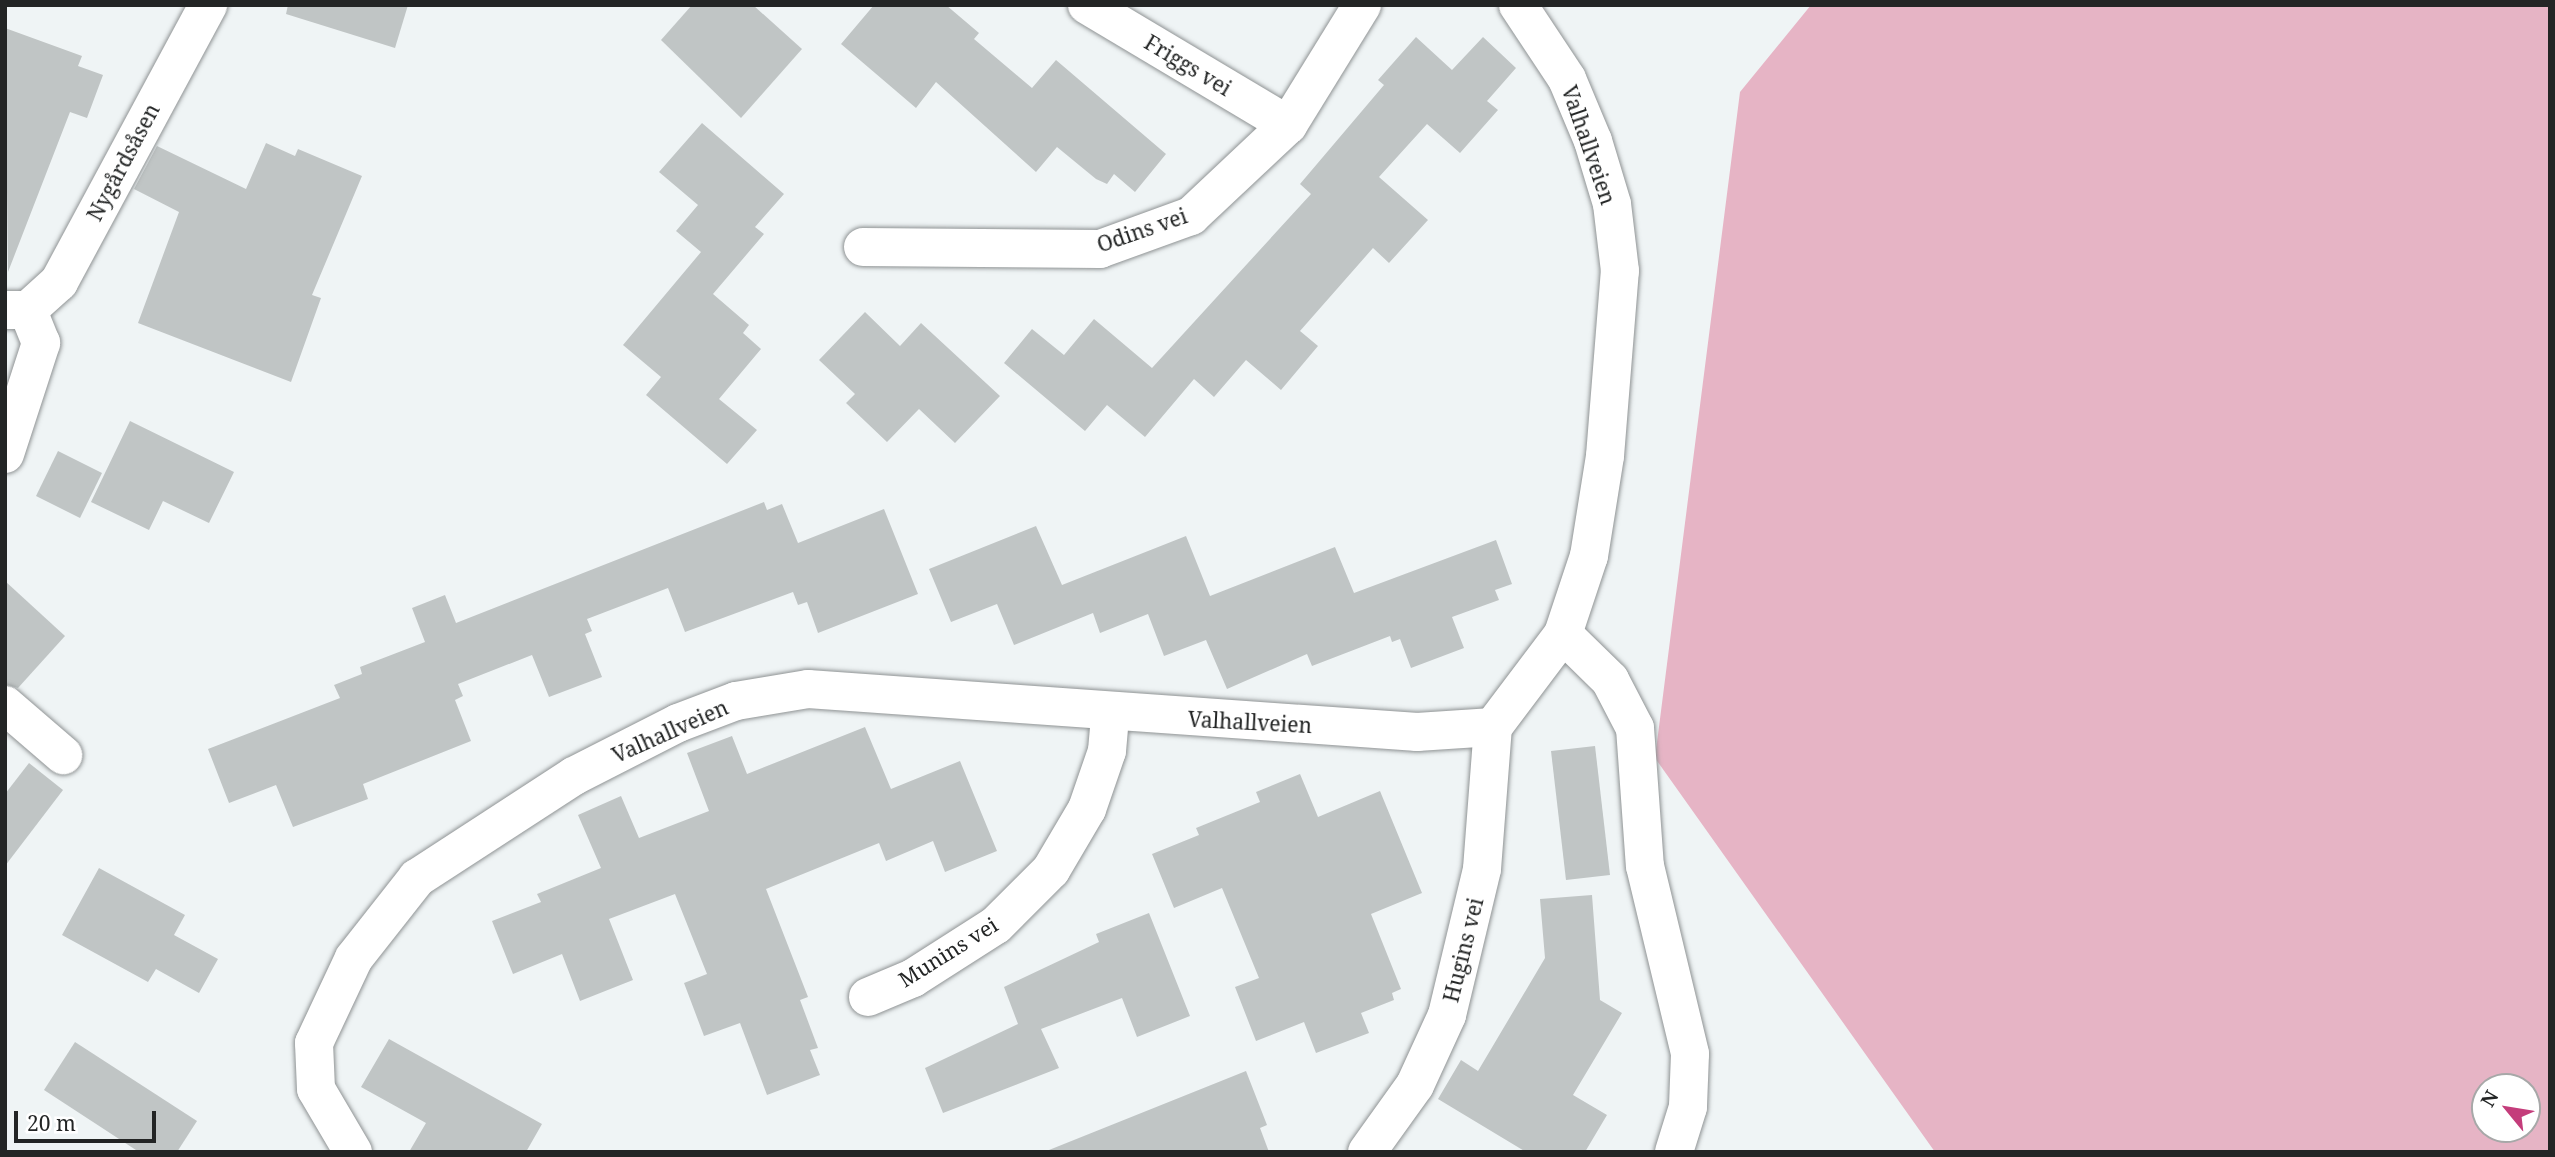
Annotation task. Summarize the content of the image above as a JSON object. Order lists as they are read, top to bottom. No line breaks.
{"streets":{"street":["Friggs vei","Valhallveien","Nygårdsåsen","Odins vei","Hugins vei","Munins vei"]},"crossings":[["Friggs vei","Odins vei"],["Valhallveien","Hugins vei"],["Valhallveien","Munins vei"]],"scale_bar":"20 m","north":"top left"}
